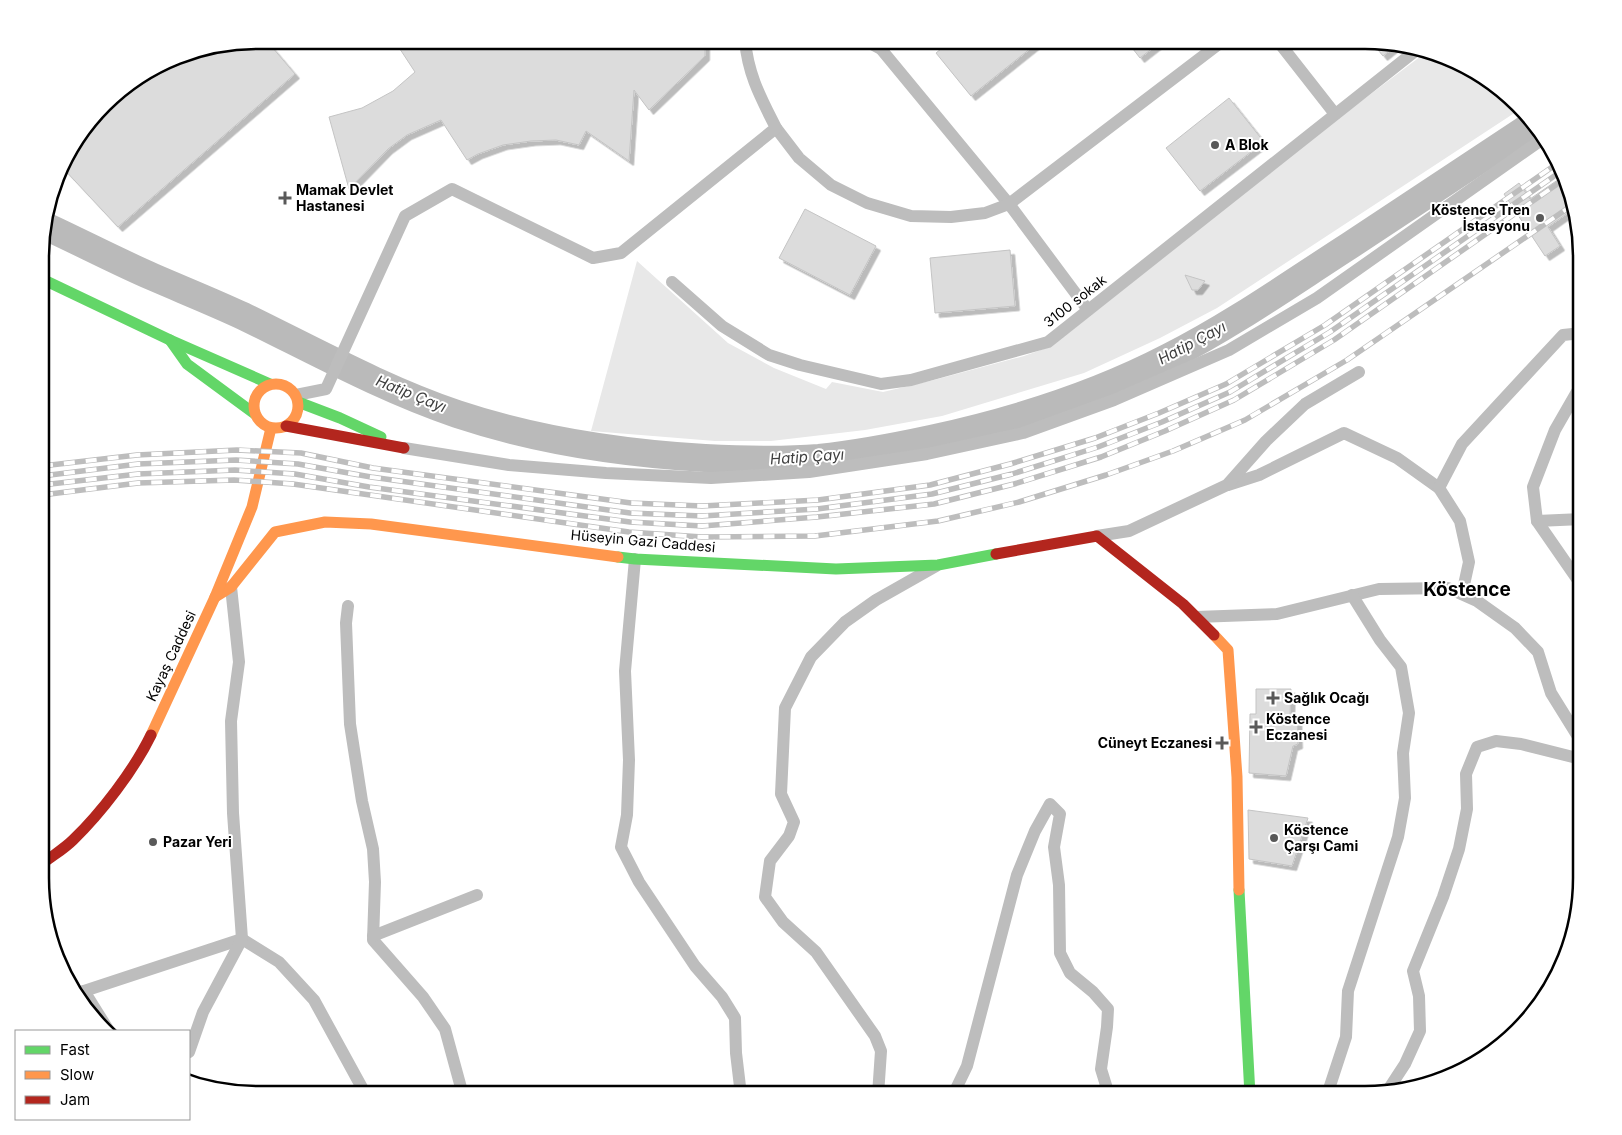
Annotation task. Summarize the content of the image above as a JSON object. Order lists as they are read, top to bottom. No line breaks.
{"streets":{"street":["3100 sokak","Hüseyin Gazi Caddesi","Kayaş Caddesi"]},"crossings":[["Hüseyin Gazi Caddesi","Kayaş Caddesi"]],"districts":["Köstence"],"water":["Hatip Çayı"],"places":{"other":["A Blok","Köstence Tren İstasyonu","Köstence Çarşı Cami","Pazar Yeri"],"health":["Mamak Devlet Hastanesi","Sağlık Ocağı","Köstence Eczanesi","Cüneyt Eczanesi"]},"legend":["Fast","Slow","Jam"]}
